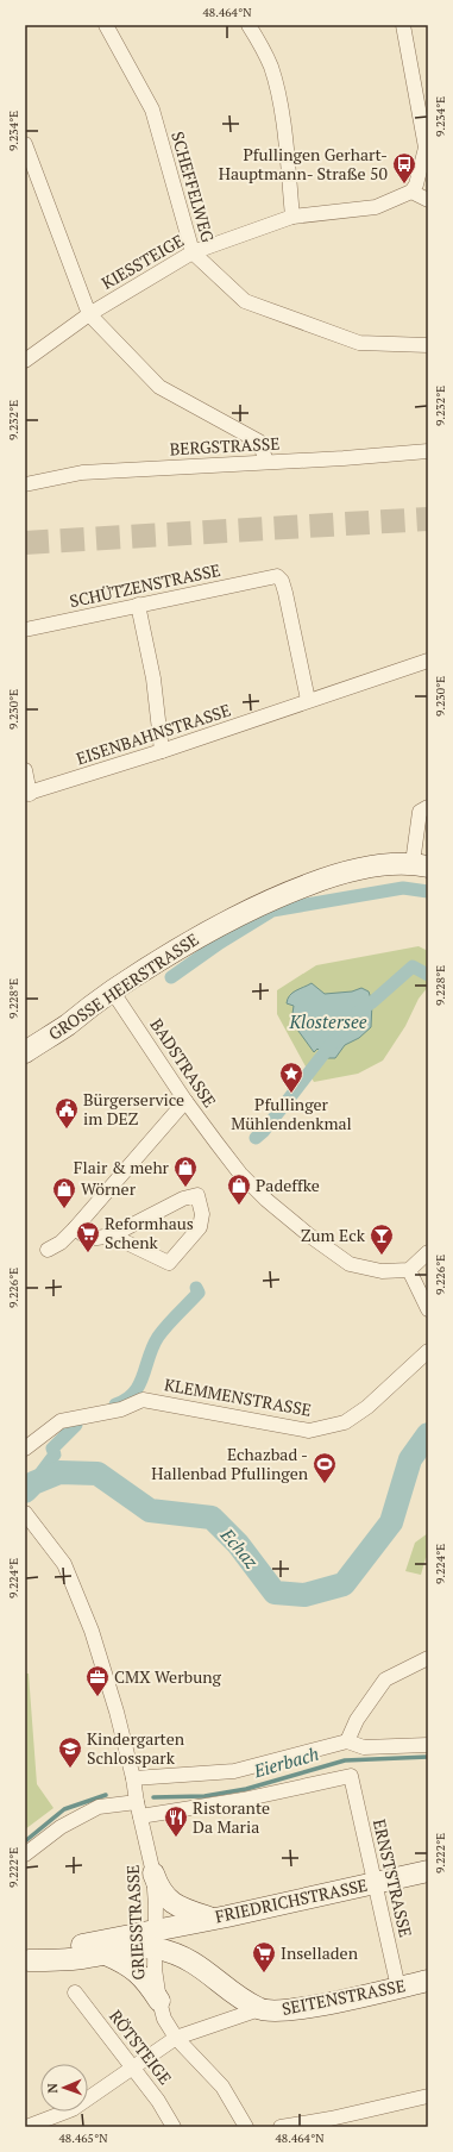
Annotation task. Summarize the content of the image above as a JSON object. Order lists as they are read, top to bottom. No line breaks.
{"streets":{"main road":["GROSSE HEERSTRASSE","FRIEDRICHSTRASSE","SEITENSTRASSE"],"street":["SCHEFFELWEG","KIESSTEIGE","BERGSTRASSE","SCHÜTZENSTRASSE","EISENBAHNSTRASSE","BADSTRASSE","KLEMMENSTRASSE","ERNSTSTRASSE","GRIESSTRASSE","RÖTSTEIGE"]},"crossings":[["SCHEFFELWEG","KIESSTEIGE"],["SCHÜTZENSTRASSE","EISENBAHNSTRASSE"],["GROSSE HEERSTRASSE","BADSTRASSE"],["ERNSTSTRASSE","FRIEDRICHSTRASSE"],["ERNSTSTRASSE","GRIESSTRASSE"],["ERNSTSTRASSE","SEITENSTRASSE"],["FRIEDRICHSTRASSE","GRIESSTRASSE"],["FRIEDRICHSTRASSE","SEITENSTRASSE"],["GRIESSTRASSE","SEITENSTRASSE"],["SEITENSTRASSE","RÖTSTEIGE"]],"water":["Klostersee","Echaz","Eierbach"],"places":{"bus stop":["Pfullingen Gerhart- Hauptmann- Straße 50"],"place":["Pfullinger Mühlendenkmal"],"public building":["Bürgerservice im DEZ"],"shop":["Flair & mehr","Padeffke","Wörner"],"supermarket":["Reformhaus Schenk","Inselladen"],"bar":["Zum Eck"],"sports":["Echazbad - Hallenbad Pfullingen"],"office":["CMX Werbung"],"school or university":["Kindergarten Schlosspark"],"restaurant":["Ristorante Da Maria"]},"north":"left","coordinates":["48.464°N","9.234°E","9.232°E","9.230°E","9.228°E","9.226°E","9.224°E","9.222°E","48.465°N"]}
